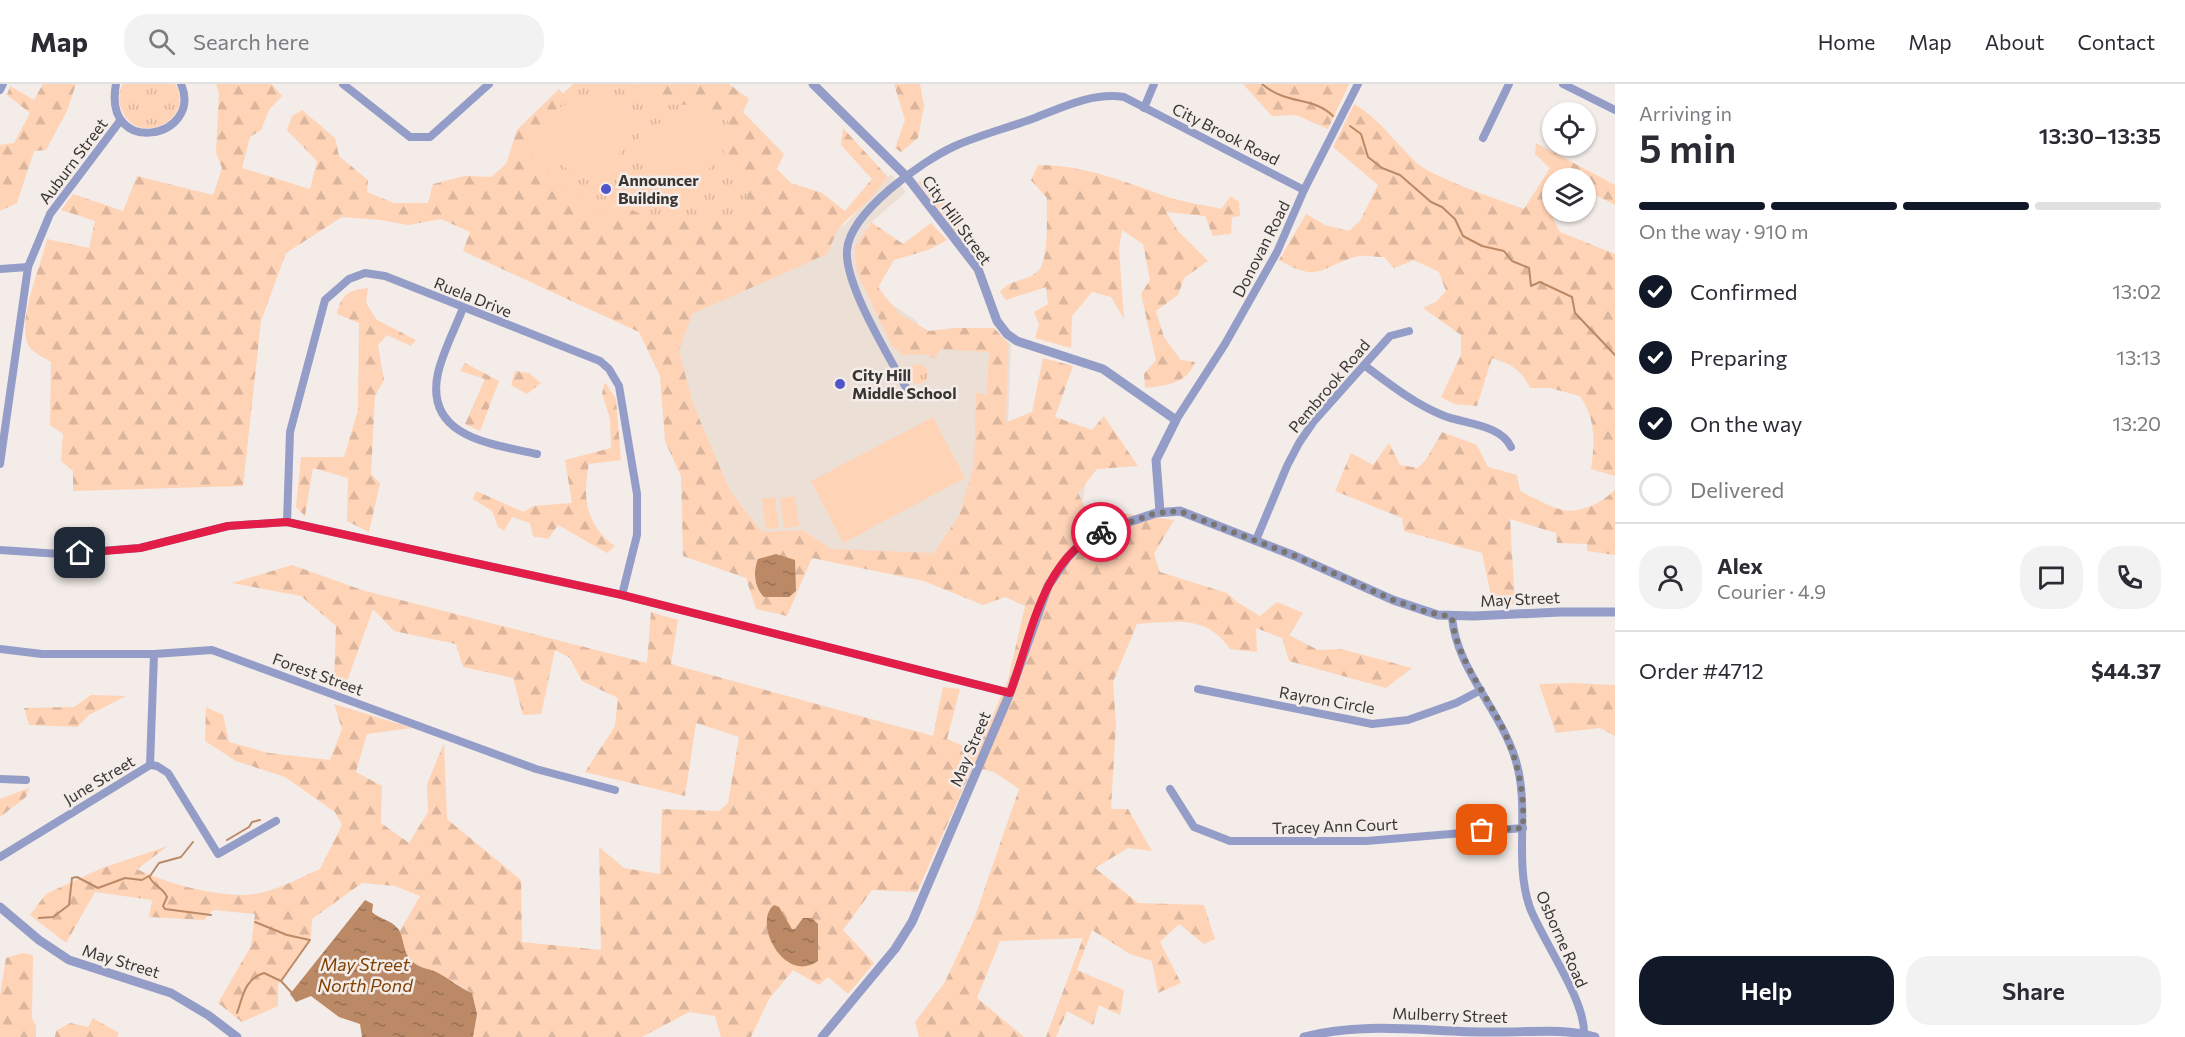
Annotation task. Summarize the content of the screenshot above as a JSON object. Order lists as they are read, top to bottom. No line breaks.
{"streets":{"street":["City Brook Road","Auburn Street","City Hill Street","Donovan Road","Ruela Drive","Pembrook Road","May Street","Forest Street","Rayron Circle","June Street","Tracey Ann Court","Osborne Road","Mulberry Street"]},"crossings":[["City Brook Road","City Hill Street"],["City Brook Road","Donovan Road"],["City Hill Street","Donovan Road"],["Pembrook Road","May Street"],["May Street","Osborne Road"],["Rayron Circle","Osborne Road"],["Tracey Ann Court","Osborne Road"],["Osborne Road","Mulberry Street"]],"water":["May Street North Pond"],"places":["Announcer Building","City Hill Middle School"],"page":{"header":"Map","search":"Search here","nav":["Home","Map","About","Contact"],"heading":["5 min","Arriving in","13:30–13:35"],"panel":["Alex","Courier · 4.9","Order #4712","$44.37"],"bar":"On the way · 910 m","list":[["Confirmed","13:02"],["Preparing","13:13"],["On the way","13:20"],"Delivered"],"buttons":["Help","Share"]}}
